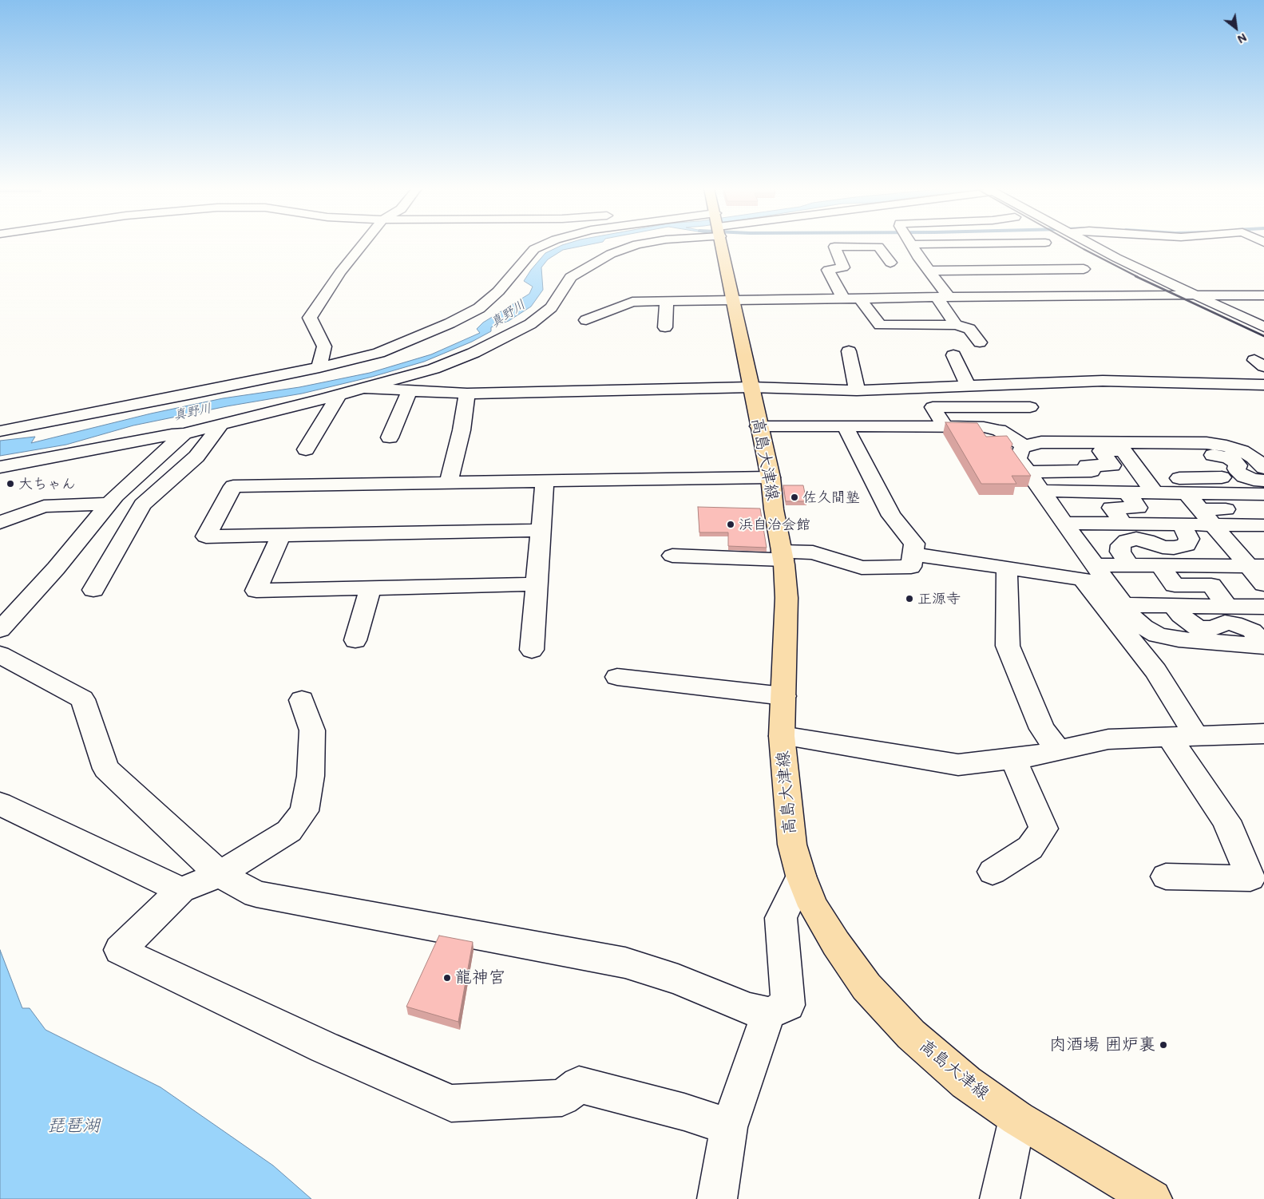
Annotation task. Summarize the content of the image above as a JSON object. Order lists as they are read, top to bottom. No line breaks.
{"streets":{"main road":["高島大津線"]},"water":["真野川","琵琶湖"],"places":["大ちゃん","佐久間塾","浜自治会館","正源寺","龍神宮","肉酒場 囲炉裏"],"north":"bottom right"}
